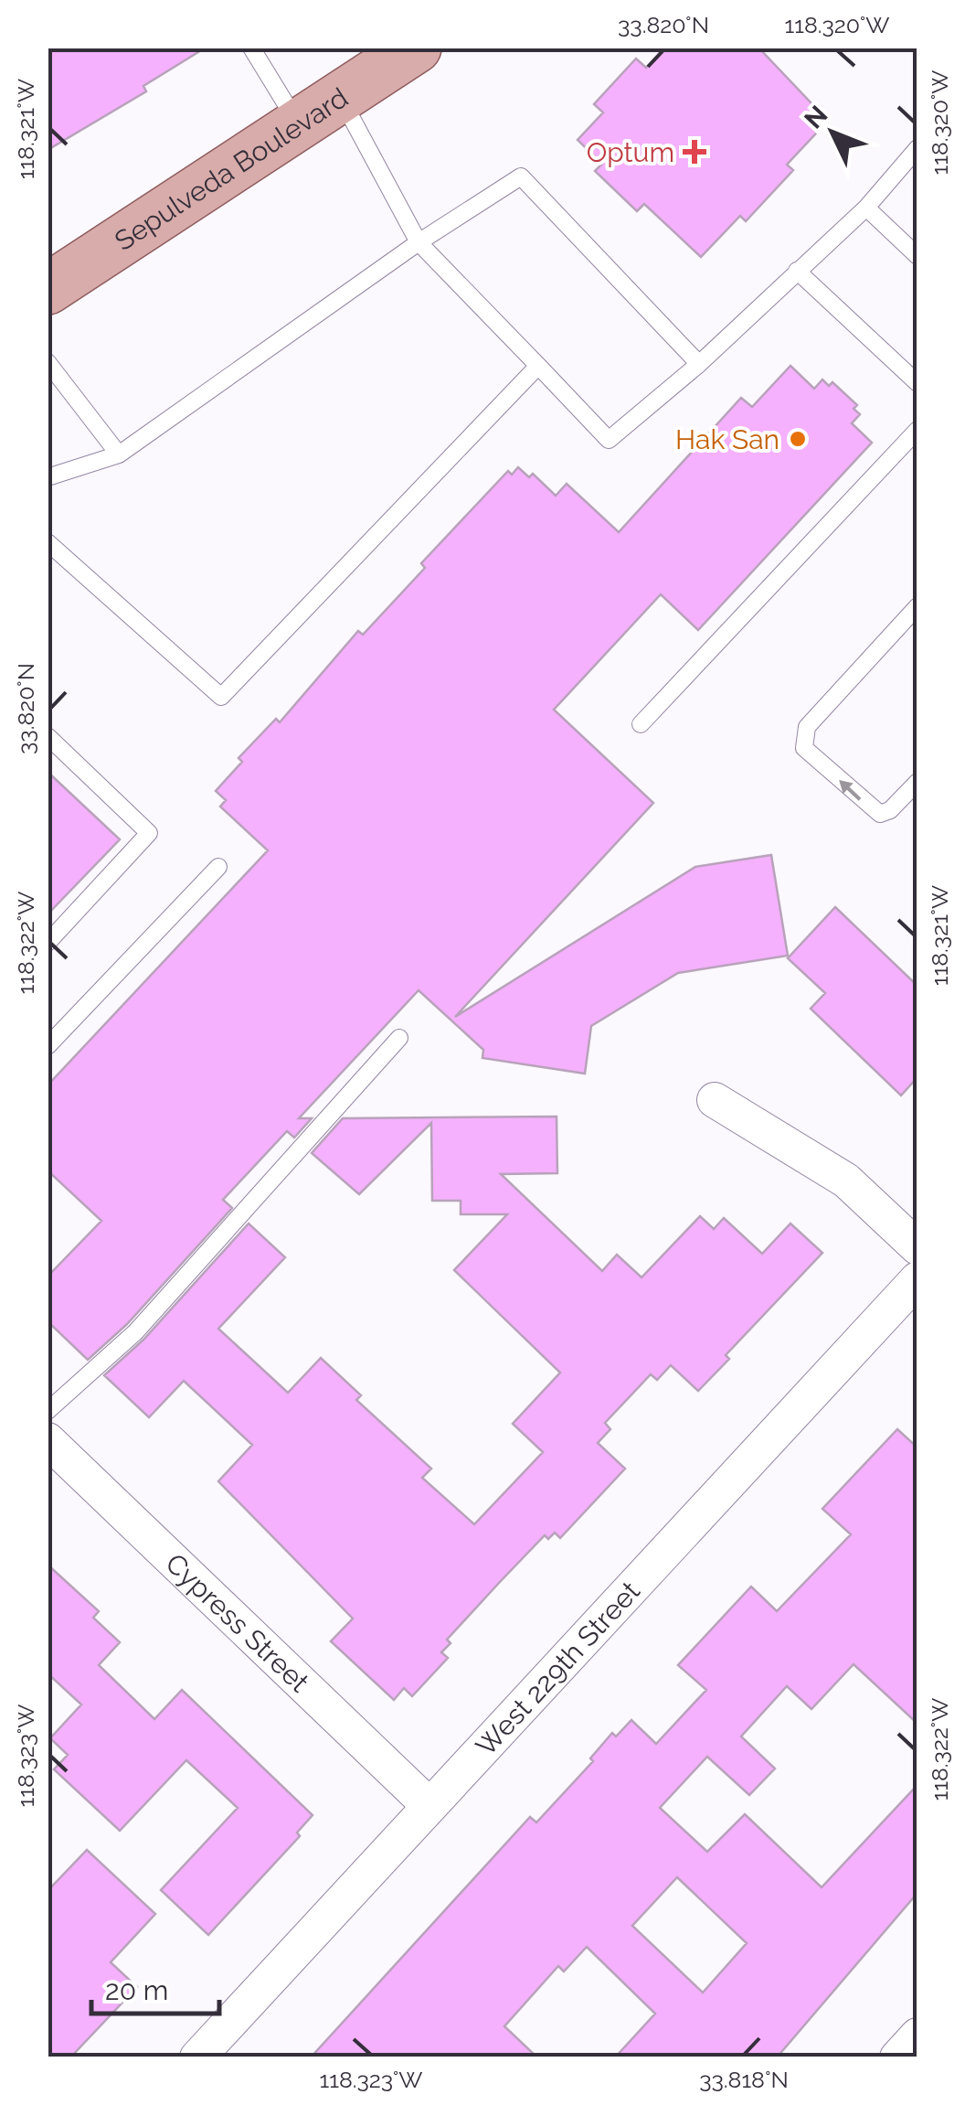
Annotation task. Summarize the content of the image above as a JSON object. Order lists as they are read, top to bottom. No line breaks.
{"streets":{"main road":["Sepulveda Boulevard"],"street":["Cypress Street","West 229th Street"]},"crossings":[["Cypress Street","West 229th Street"]],"places":{"health":["Optum"],"other":["Hak San"]},"scale_bar":"20 m","north":"top left","coordinates":["33.820°N","118.320°W","118.321°W","118.322°W","118.323°W","33.818°N"]}
